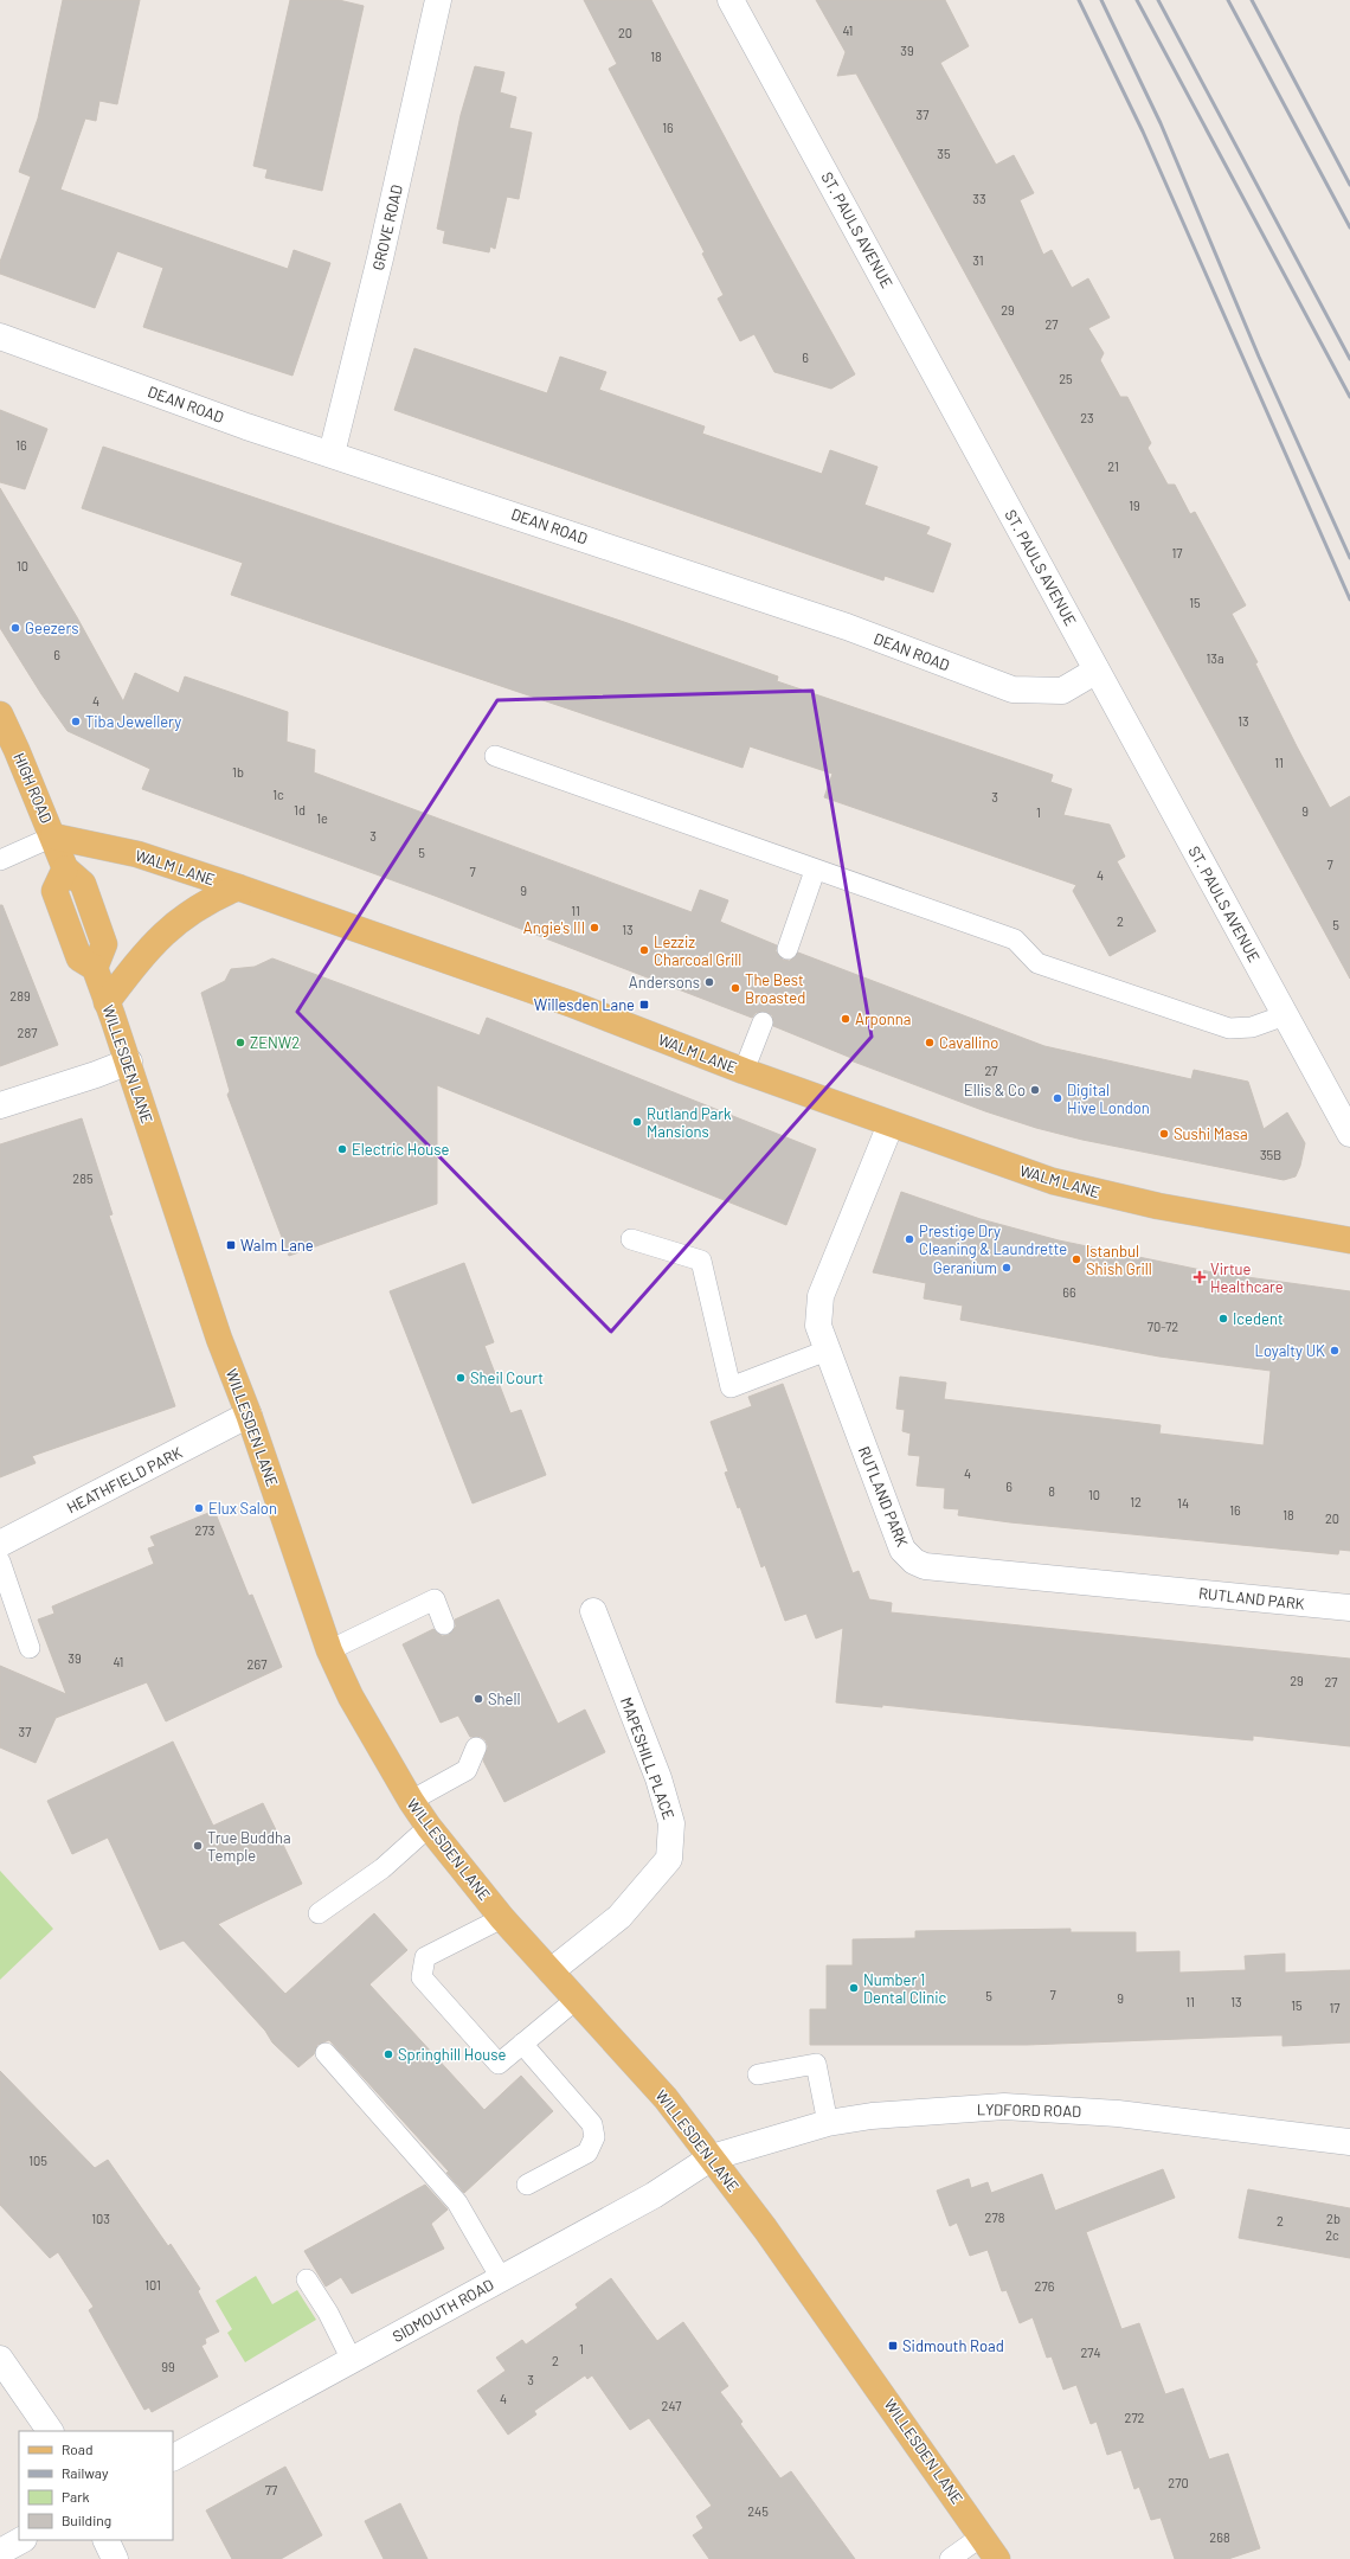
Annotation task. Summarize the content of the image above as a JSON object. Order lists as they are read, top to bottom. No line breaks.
{"streets":{"main road":["HIGH ROAD","WALM LANE","WILLESDEN LANE"],"street":["GROVE ROAD","ST. PAULS AVENUE","DEAN ROAD","HEATHFIELD PARK","RUTLAND PARK","MAPESHILL PLACE","LYDFORD ROAD","SIDMOUTH ROAD"]},"crossings":[["GROVE ROAD","DEAN ROAD"],["ST. PAULS AVENUE","DEAN ROAD"],["HIGH ROAD","WALM LANE"],["HIGH ROAD","WILLESDEN LANE"],["WALM LANE","WILLESDEN LANE"],["WALM LANE","RUTLAND PARK"],["WILLESDEN LANE","HEATHFIELD PARK"],["WILLESDEN LANE","MAPESHILL PLACE"],["WILLESDEN LANE","LYDFORD ROAD"],["WILLESDEN LANE","SIDMOUTH ROAD"],["LYDFORD ROAD","SIDMOUTH ROAD"]],"places":{"other":["Geezers","Tiba Jewellery","Angie's III","Lezziz Charcoal Grill","Andersons","The Best Broasted","Arponna","ZENW2","Cavallino","Ellis & Co","Digital Hive London","Rutland Park Mansions","Sushi Masa","Electric House","Prestige Dry Cleaning & Laundrette","Istanbul Shish Grill","Geranium","Icedent","Loyalty UK","Sheil Court","Elux Salon","Shell","True Buddha Temple","Number 1 Dental Clinic","Springhill House"],"transit":["Willesden Lane","Walm Lane","Sidmouth Road"],"health":["Virtue Healthcare"]},"house_numbers":["41","20","39","18","37","16","35","33","31","29","27","6","25","23","16","21","19","17","10","15","6","13a","4","13","11","1b","1c","3","1d","9","1","1e","3","5","7","7","4","9","11","2","5","13","289","287","27","35B","285","66","70-72","4","6","8","10","12","14","16","18","20","273","39","41","267","29","27","37","7","5","9","11","13","15","17","105","278","103","2b","2","2c","101","276","1","274","2","99","3","4","247","272","270","77","245","268"],"legend":["Road","Railway","Park","Building"]}
